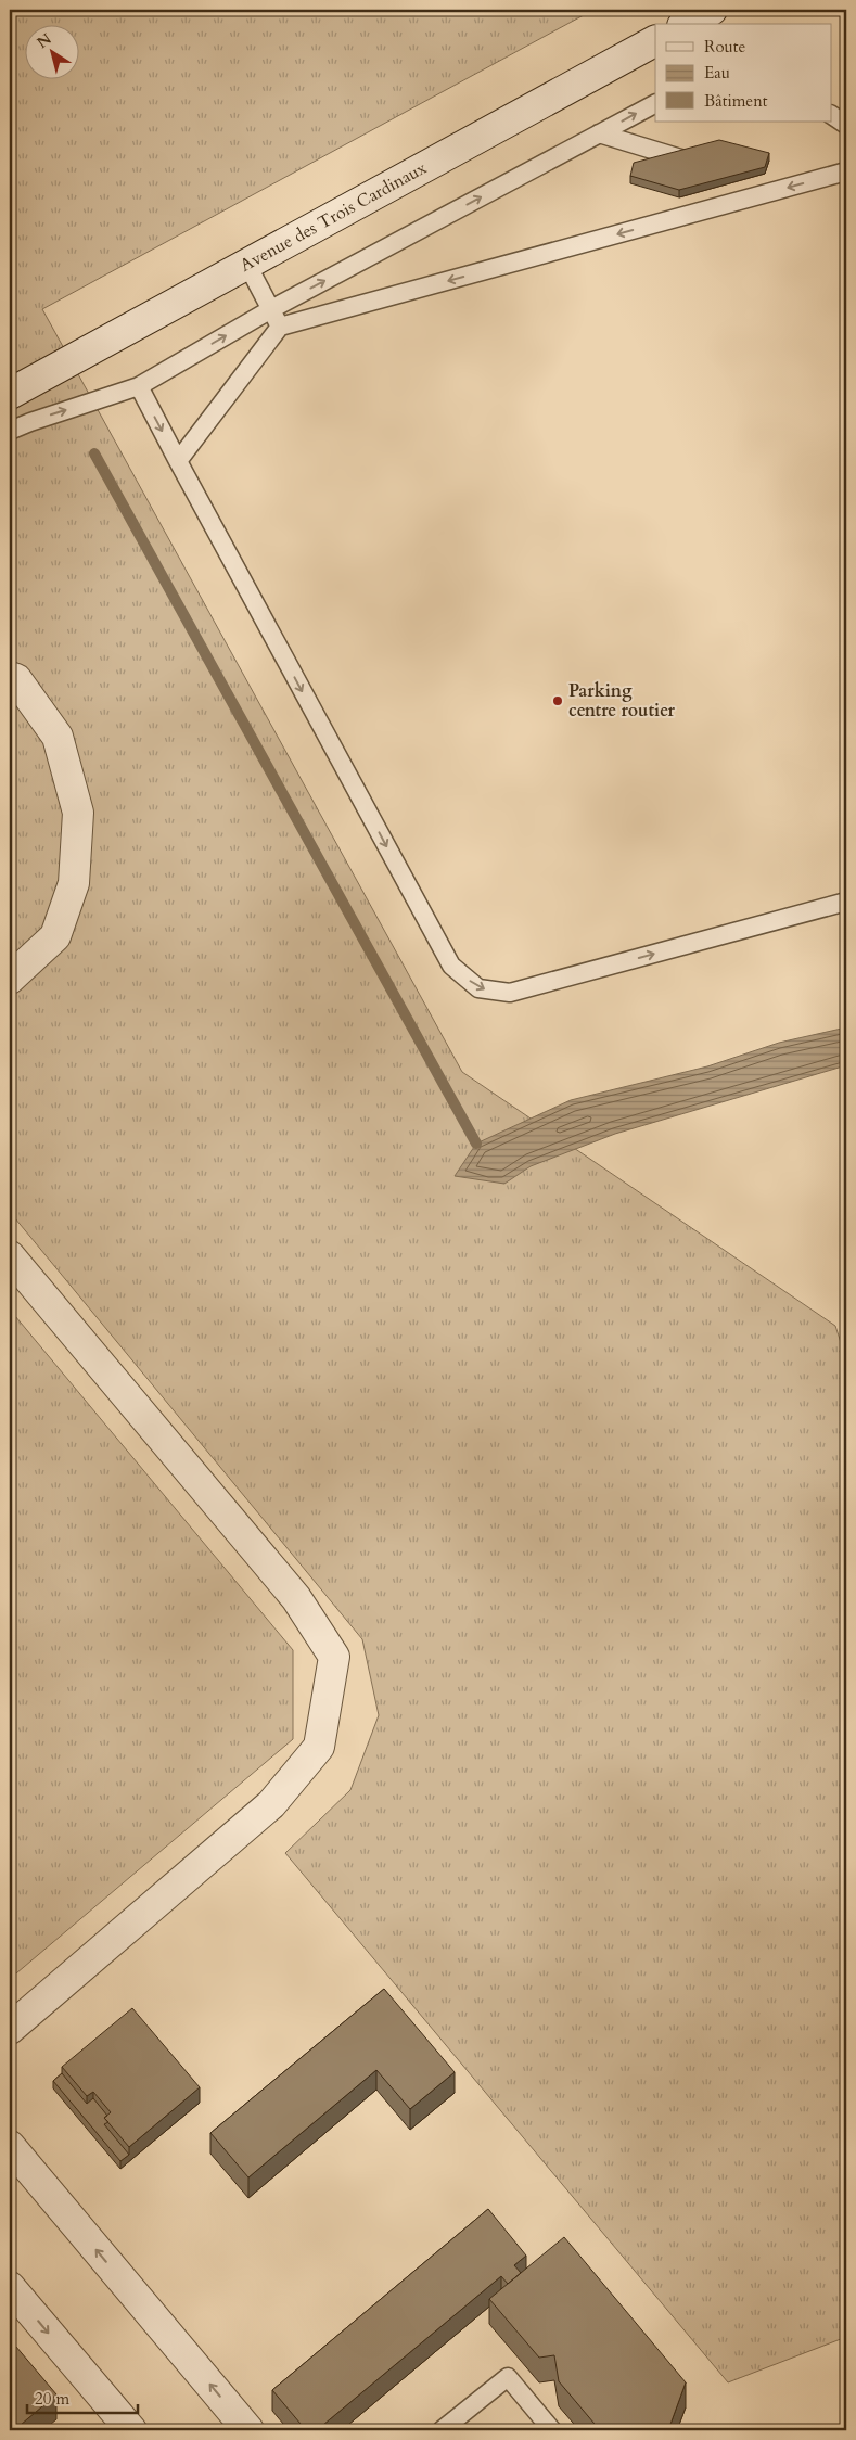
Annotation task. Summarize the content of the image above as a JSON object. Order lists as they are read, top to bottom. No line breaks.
{"streets":{"street":["Avenue des Trois Cardinaux"]},"places":["Parking centre routier"],"legend":["Route","Eau","Bâtiment"],"scale_bar":"20 m","north":"top left"}
